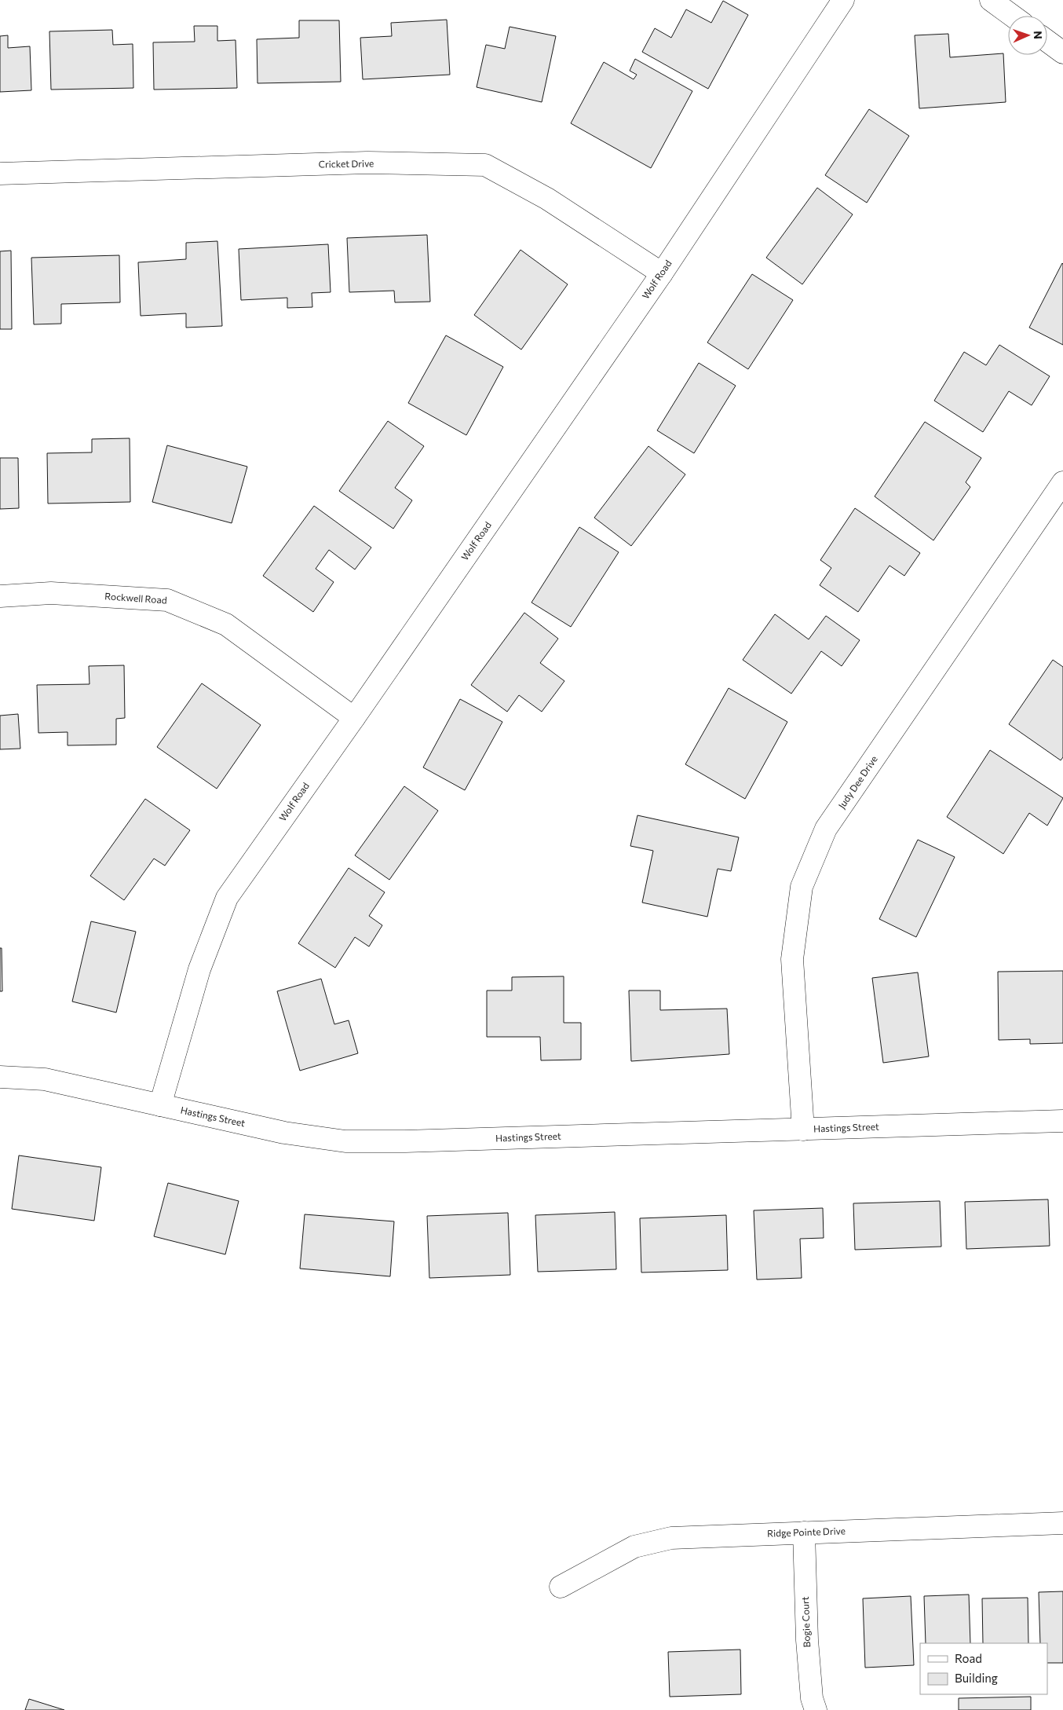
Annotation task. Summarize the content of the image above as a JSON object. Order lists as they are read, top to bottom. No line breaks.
{"streets":{"street":["Cricket Drive","Wolf Road","Rockwell Road","Judy Dee Drive","Hastings Street","Ridge Pointe Drive","Bogie Court"]},"crossings":[["Cricket Drive","Wolf Road"],["Wolf Road","Rockwell Road"],["Wolf Road","Hastings Street"],["Judy Dee Drive","Hastings Street"],["Ridge Pointe Drive","Bogie Court"]],"legend":["Road","Building"],"north":"right"}
